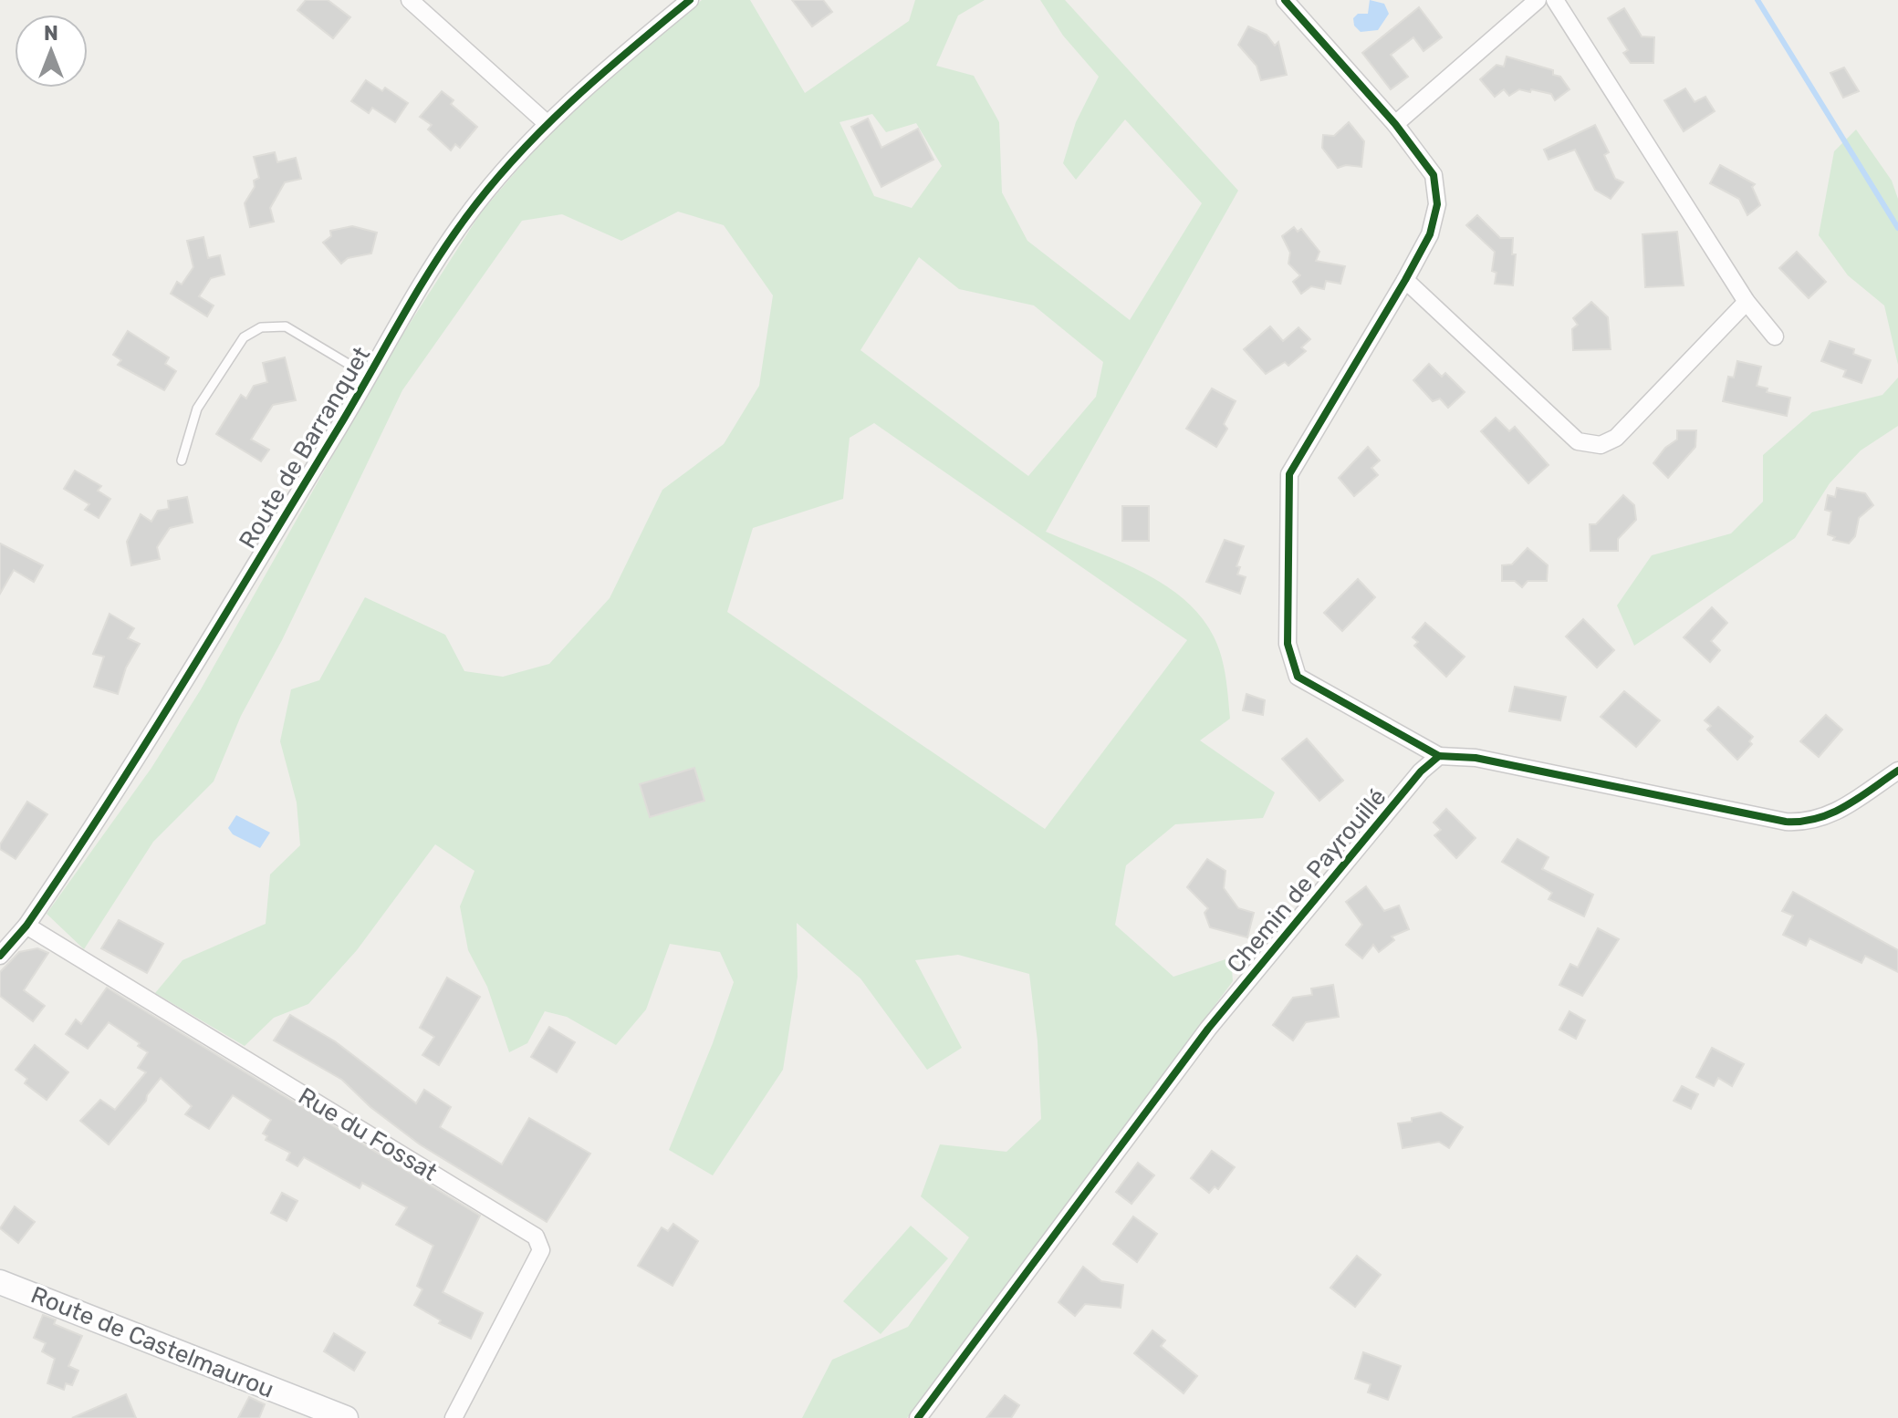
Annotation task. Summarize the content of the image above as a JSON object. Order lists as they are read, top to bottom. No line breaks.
{"streets":{"street":["Route de Barranquet","Chemin de Payrouillé","Rue du Fossat","Route de Castelmaurou"]},"crossings":[["Route de Barranquet","Rue du Fossat"]],"north":"top"}
